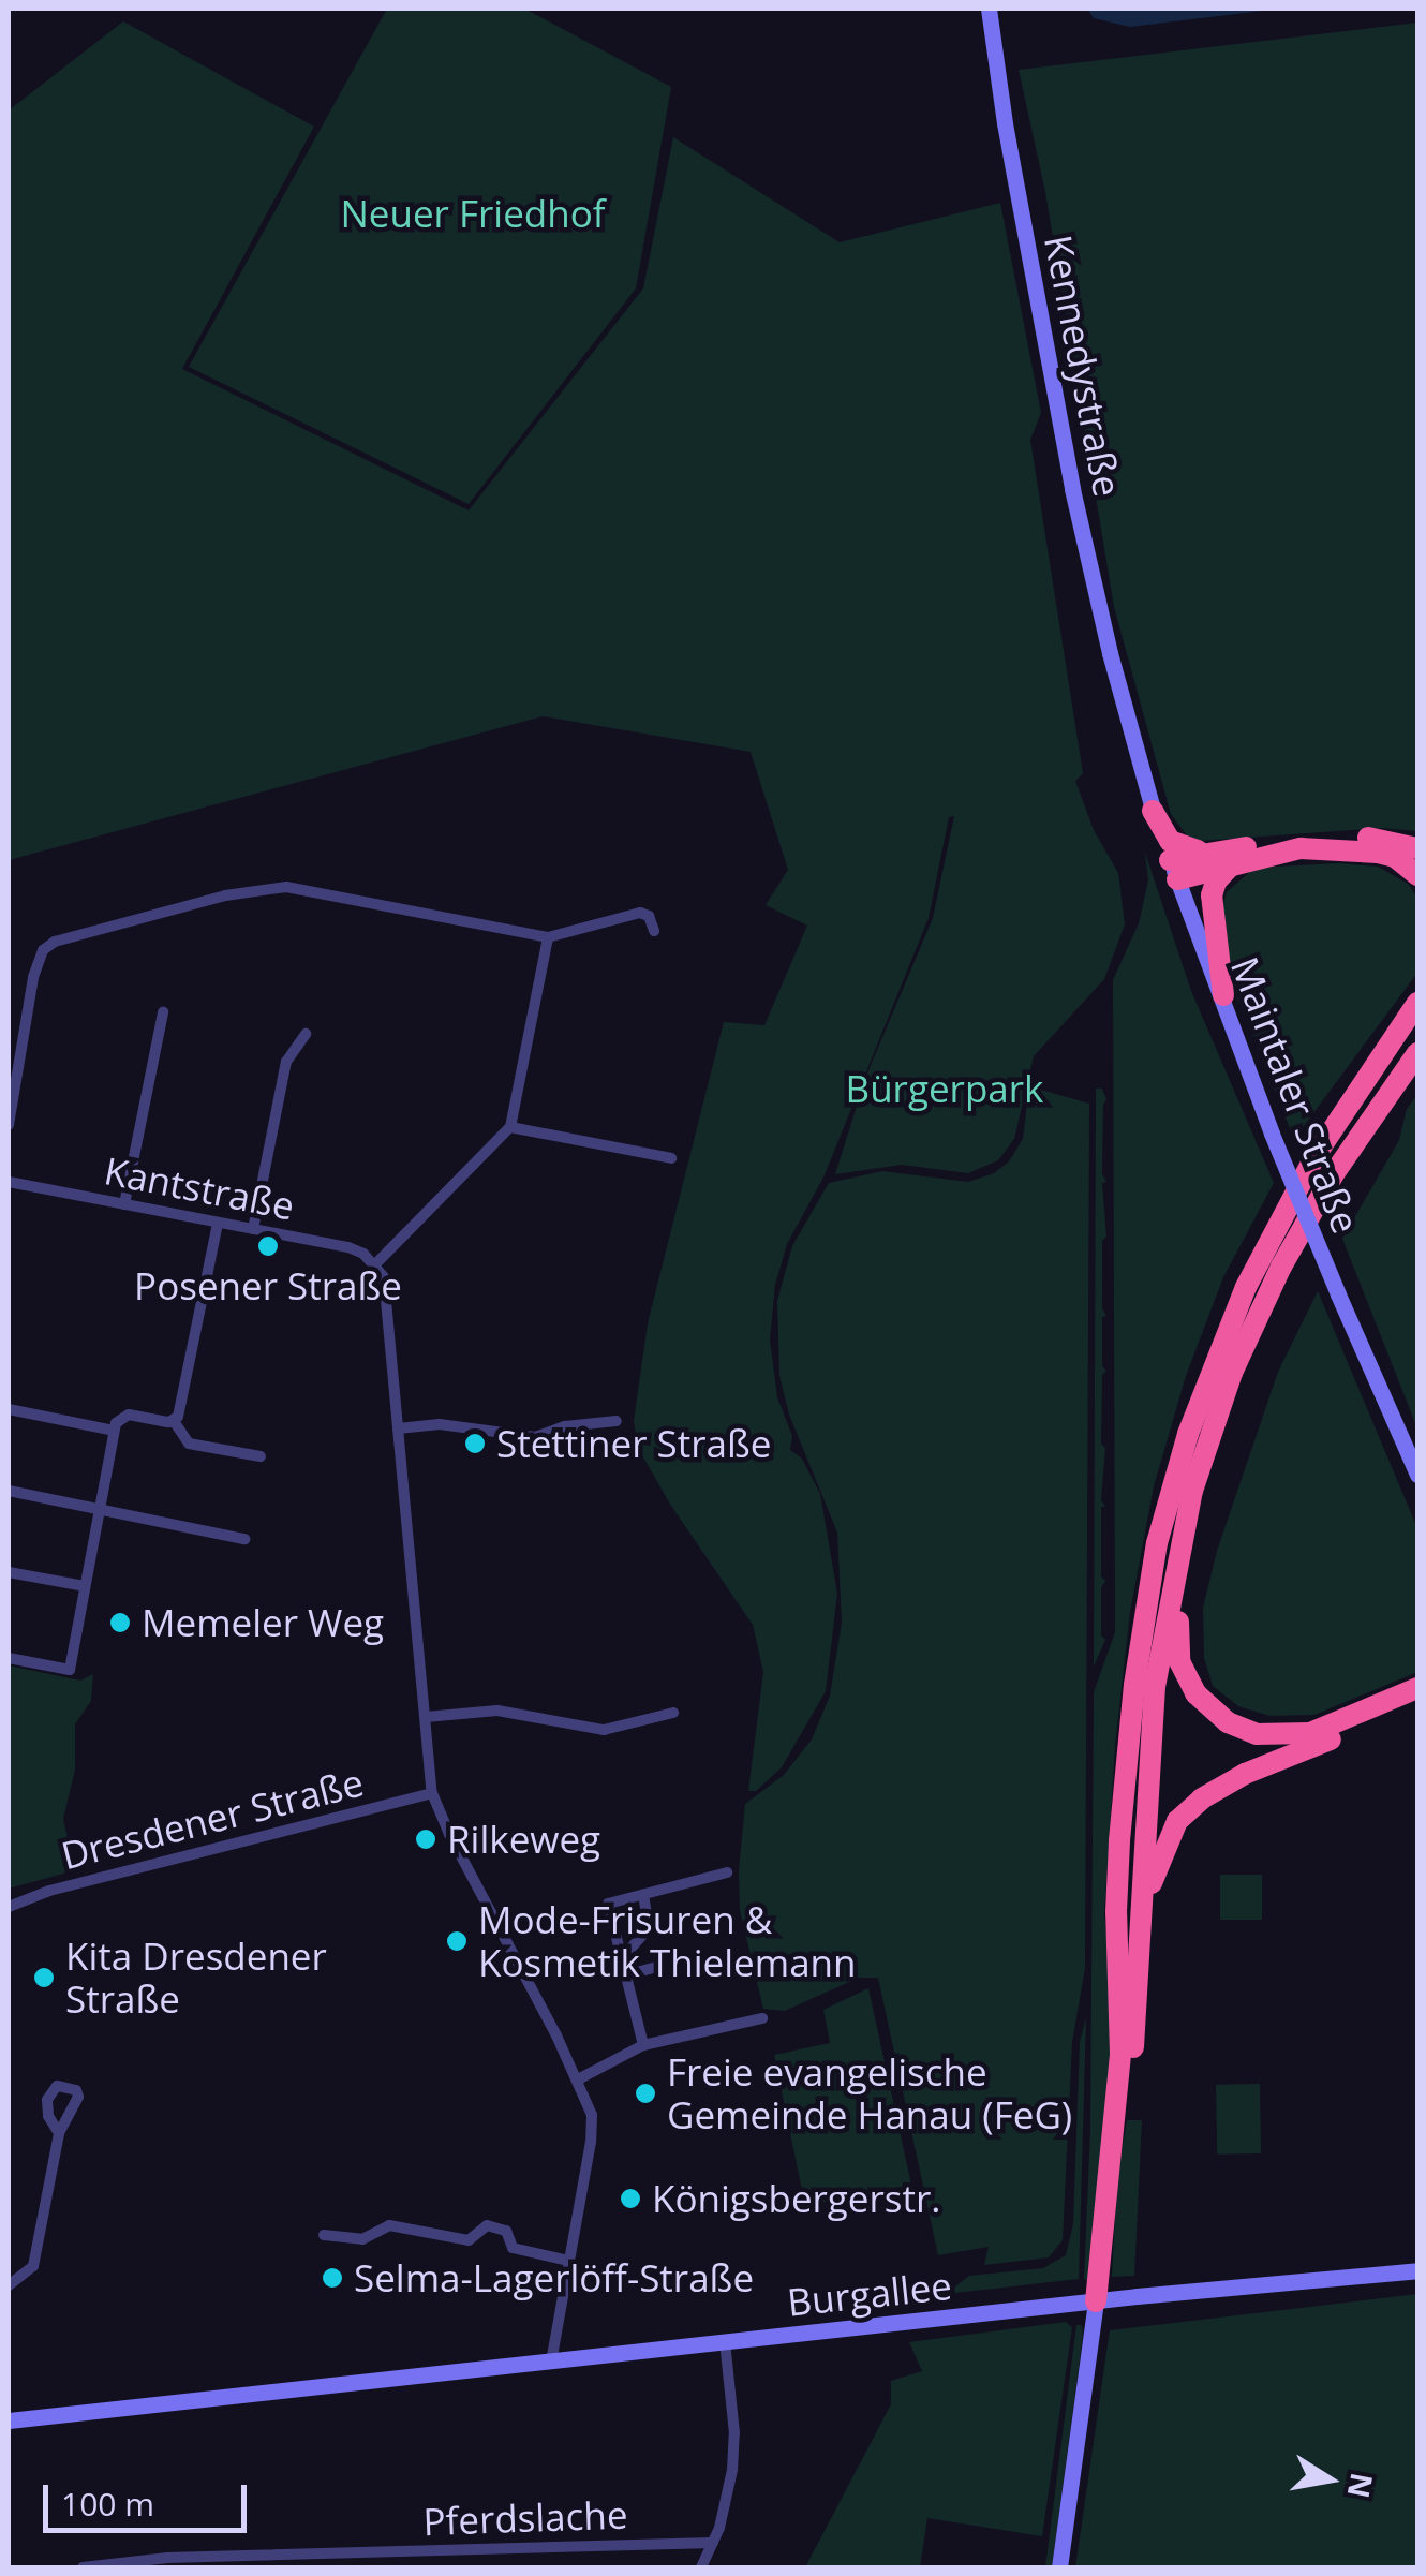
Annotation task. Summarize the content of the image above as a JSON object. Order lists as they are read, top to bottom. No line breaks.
{"streets":{"main road":["Kennedystraße","Maintaler Straße","Burgallee"],"street":["Kantstraße","Dresdener Straße","Pferdslache"]},"crossings":[["Kennedystraße","Maintaler Straße"]],"parks":["Neuer Friedhof","Bürgerpark"],"places":["Posener Straße","Stettiner Straße","Memeler Weg","Rilkeweg","Mode-Frisuren & Kosmetik Thielemann","Kita Dresdener Straße","Freie evangelische Gemeinde Hanau (FeG)","Königsbergerstr.","Selma-Lagerlöff-Straße"],"scale_bar":"100 m","north":"right"}
